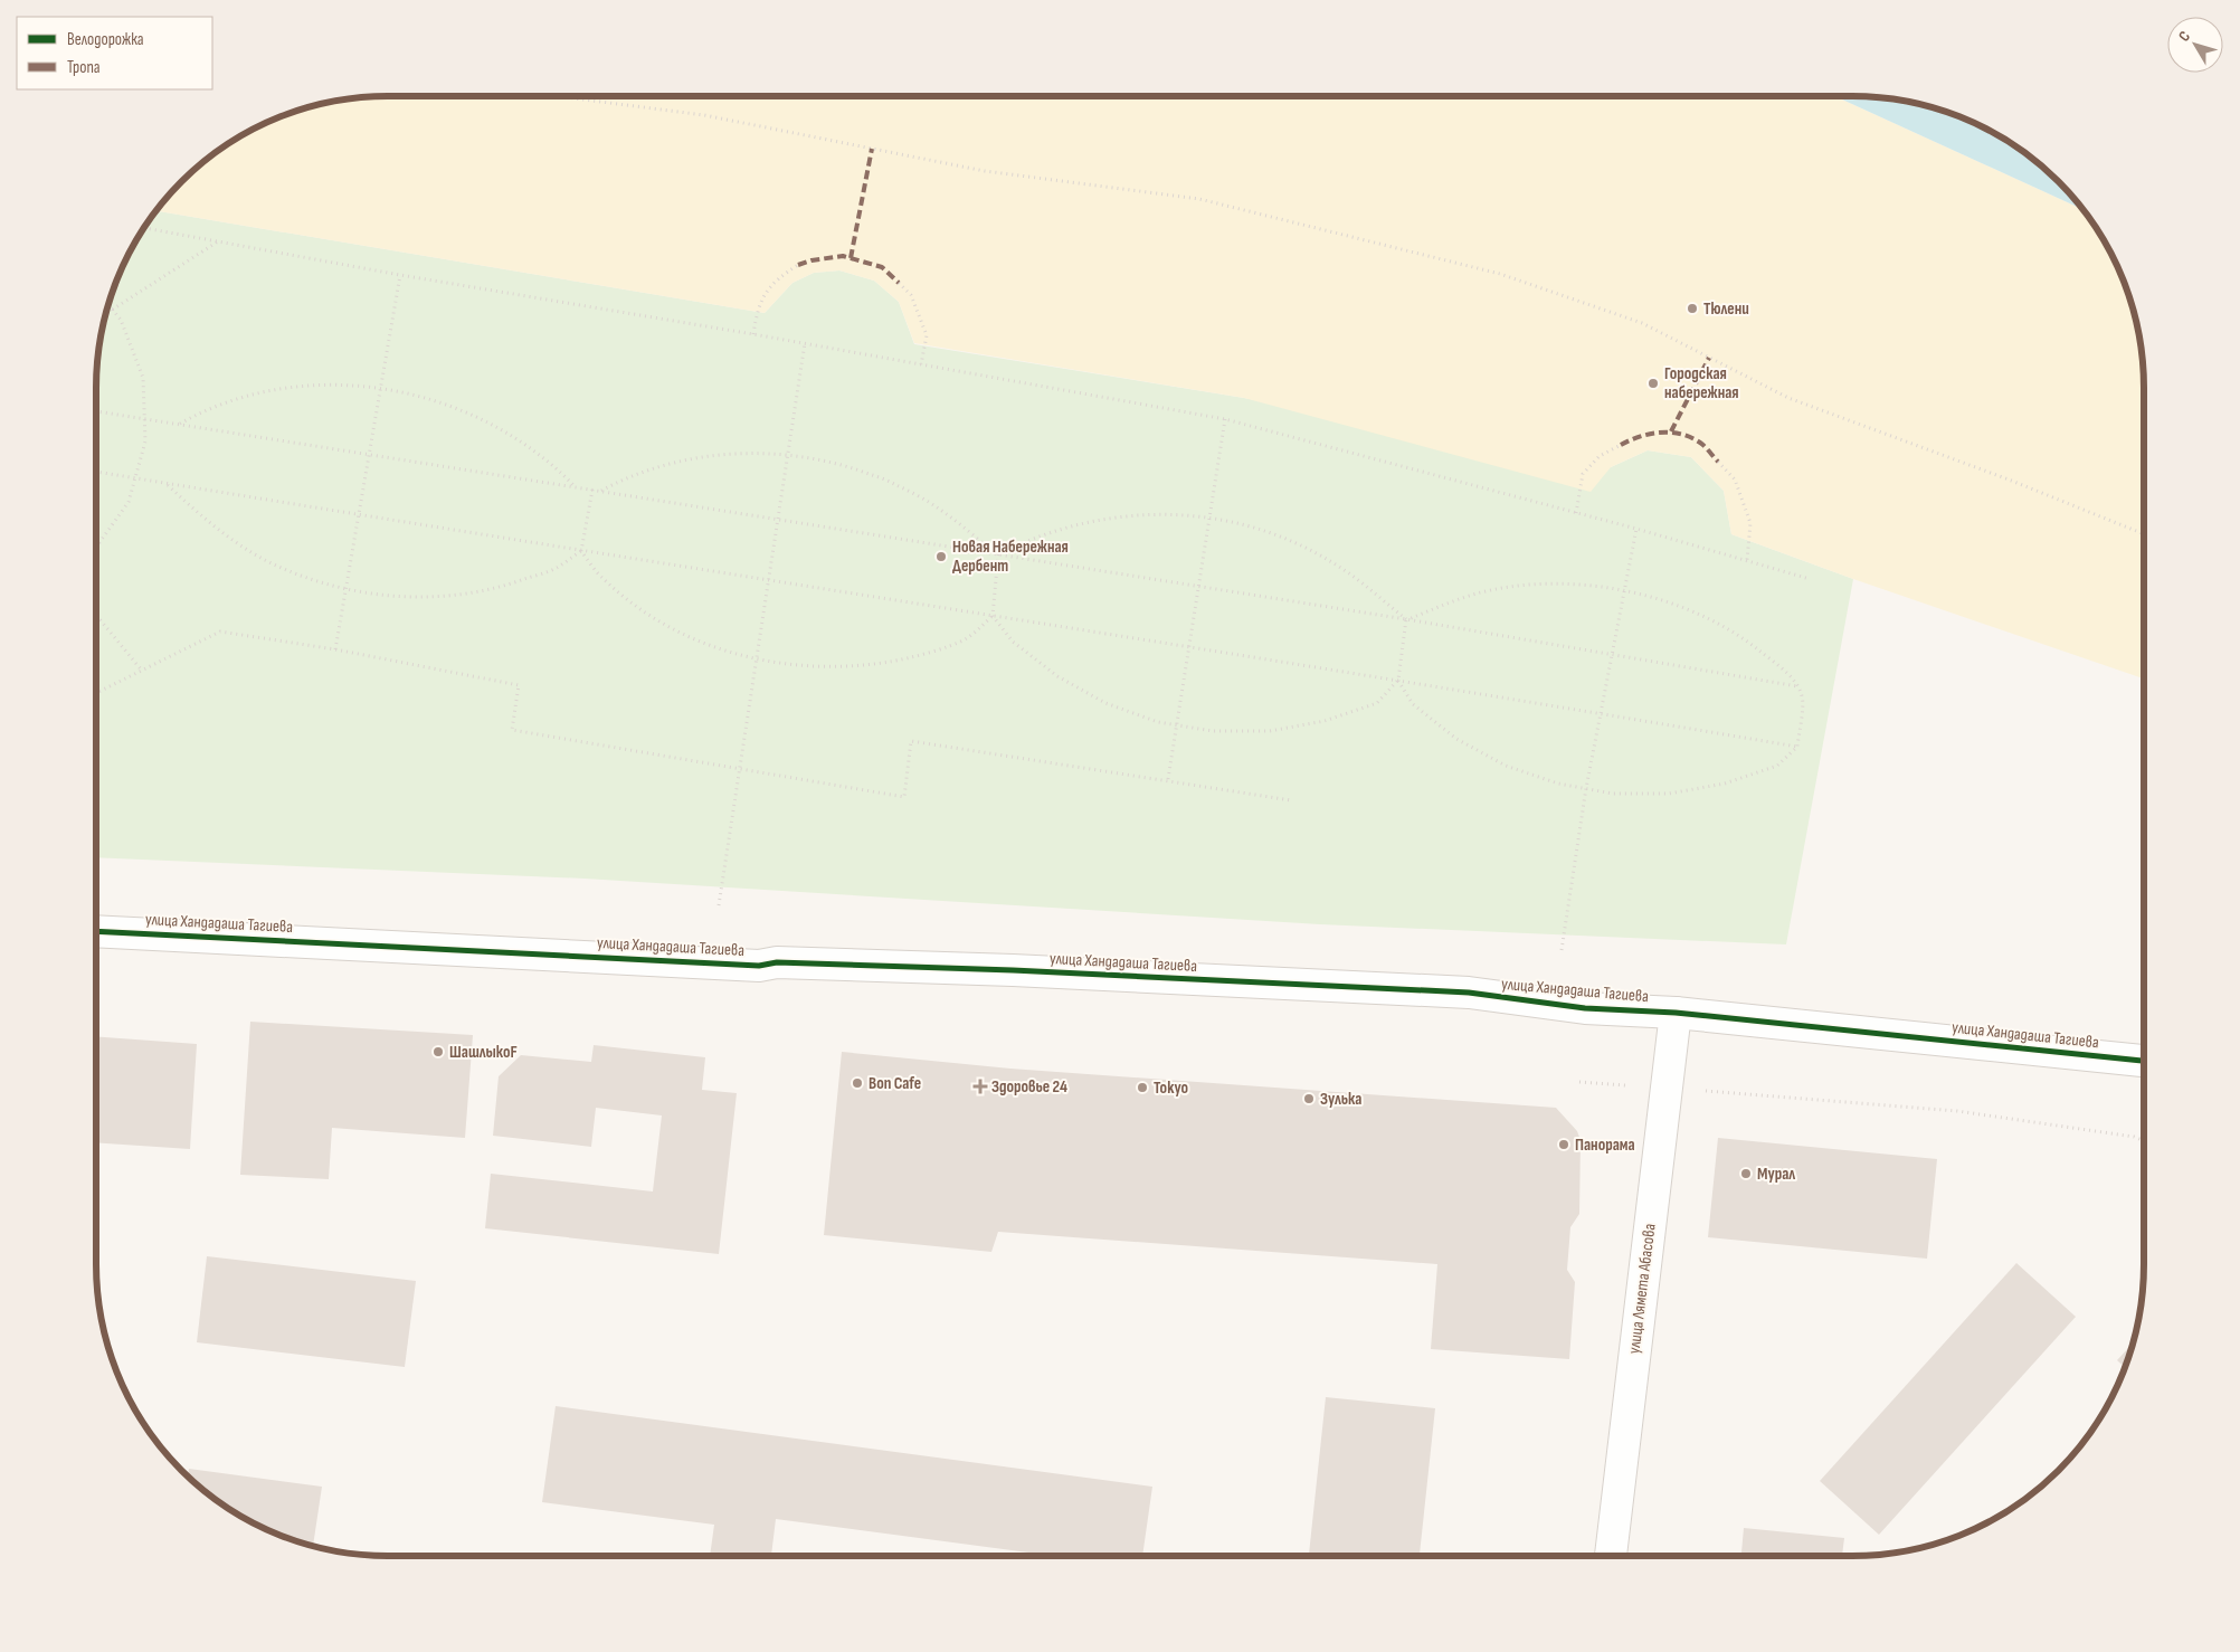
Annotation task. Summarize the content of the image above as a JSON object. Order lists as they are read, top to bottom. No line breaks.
{"streets":{"street":["улица Хандадаша Тагиева","улица Лямета Абасова"]},"crossings":[["улица Хандадаша Тагиева","улица Лямета Абасова"]],"places":{"other":["Тюлени","Городская набережная","Новая Набережная Дербент","ШашлыкоF","Bon Cafe","Tokyo","Зулька","Панорама","Мурал"],"health":["Здоровье 24"]},"legend":["Велодорожка","Тропа"],"north":"top left"}
